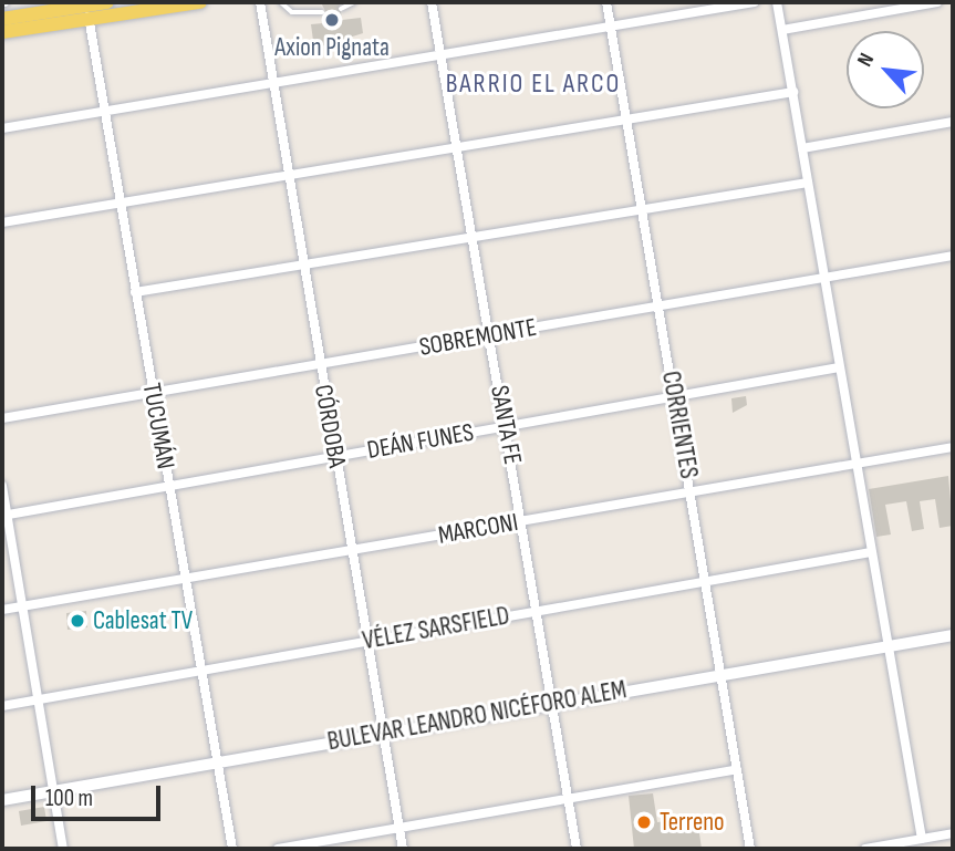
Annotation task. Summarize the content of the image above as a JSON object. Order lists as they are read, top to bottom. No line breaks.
{"streets":{"street":["SOBREMONTE","SANTA FE","CORRIENTES","TUCUMÁN","CÓRDOBA","DEÁN FUNES","MARCONI","VÉLEZ SARSFIELD","BULEVAR LEANDRO NICÉFORO ALEM"]},"crossings":[["SOBREMONTE","SANTA FE"],["SOBREMONTE","CORRIENTES"],["SOBREMONTE","TUCUMÁN"],["SOBREMONTE","CÓRDOBA"],["SANTA FE","DEÁN FUNES"],["SANTA FE","MARCONI"],["SANTA FE","VÉLEZ SARSFIELD"],["SANTA FE","BULEVAR LEANDRO NICÉFORO ALEM"],["CORRIENTES","DEÁN FUNES"],["CORRIENTES","MARCONI"],["CORRIENTES","VÉLEZ SARSFIELD"],["CORRIENTES","BULEVAR LEANDRO NICÉFORO ALEM"],["TUCUMÁN","DEÁN FUNES"],["TUCUMÁN","MARCONI"],["TUCUMÁN","VÉLEZ SARSFIELD"],["TUCUMÁN","BULEVAR LEANDRO NICÉFORO ALEM"],["CÓRDOBA","DEÁN FUNES"],["CÓRDOBA","MARCONI"],["CÓRDOBA","VÉLEZ SARSFIELD"],["CÓRDOBA","BULEVAR LEANDRO NICÉFORO ALEM"]],"districts":["BARRIO EL ARCO"],"places":["Axion Pignata","Cablesat TV","Terreno"],"scale_bar":"100 m","north":"top left"}
